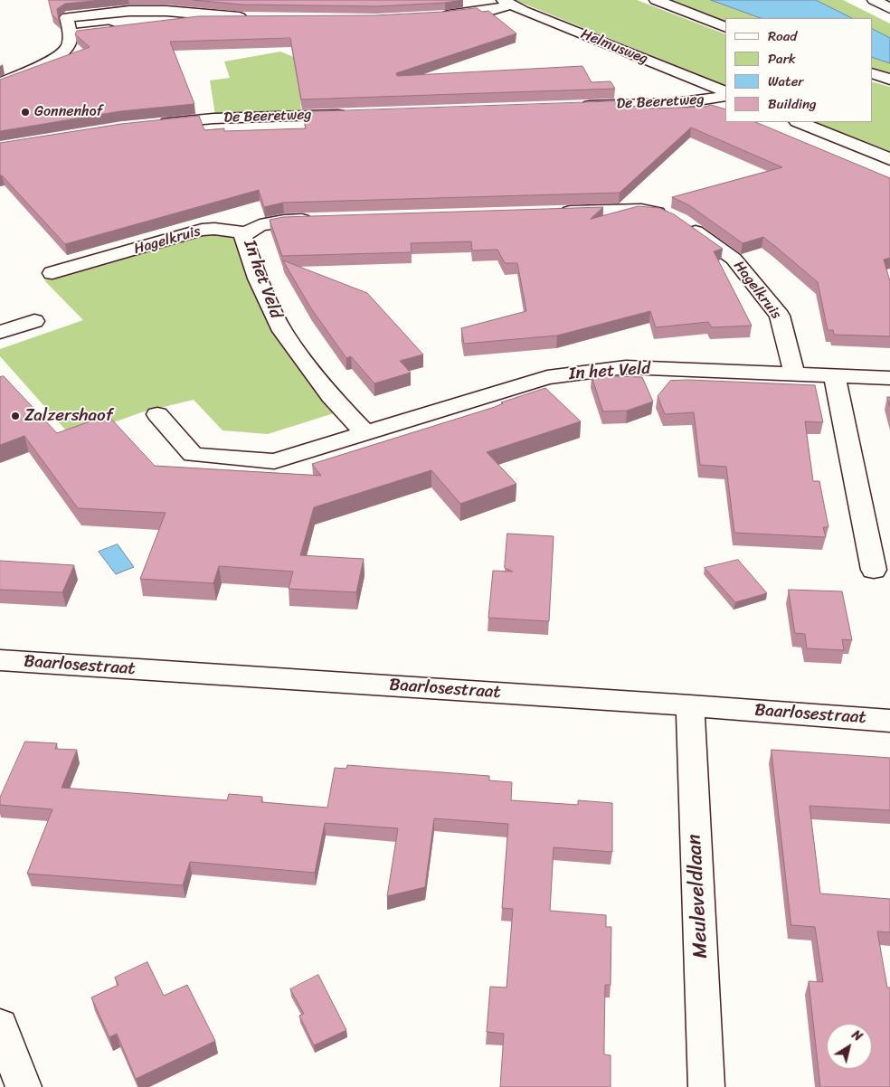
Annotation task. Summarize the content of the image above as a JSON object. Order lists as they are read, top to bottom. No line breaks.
{"streets":{"main road":["Helmusweg","De Beeretweg","Hagelkruis","In het Veld","Baarlosestraat","Meuleveldlaan"]},"crossings":[["Hagelkruis","In het Veld"],["Baarlosestraat","Meuleveldlaan"]],"places":["Gonnenhof","Zalzershaof"],"legend":["Road","Park","Water","Building"],"north":"top right"}
